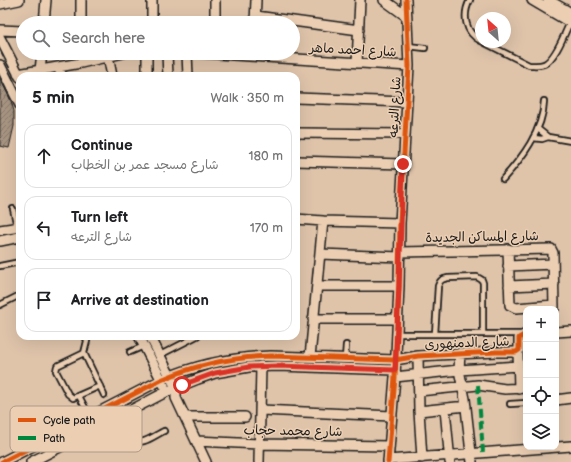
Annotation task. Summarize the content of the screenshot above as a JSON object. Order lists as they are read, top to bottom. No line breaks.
{"streets":{"street":["شارع احمد ماهر","شارع الترعه","شارع المساكن الجديدة","شارع الدمنهورى","شارع محمد حجاب"]},"crossings":[["شارع احمد ماهر","شارع الترعه"],["شارع الترعه","شارع المساكن الجديدة"],["شارع الترعه","شارع الدمنهورى"],["شارع الترعه","شارع محمد حجاب"]],"legend":["Cycle path","Path"],"north":"top left","page":{"search":"Search here","heading":["5 min","Walk · 350 m"],"list":[["Continue","شارع مسجد عمر بن الخطاب","180 m"],["Turn left","شارع الترعه","170 m"],"Arrive at destination"],"map_buttons":["+","−"]}}
